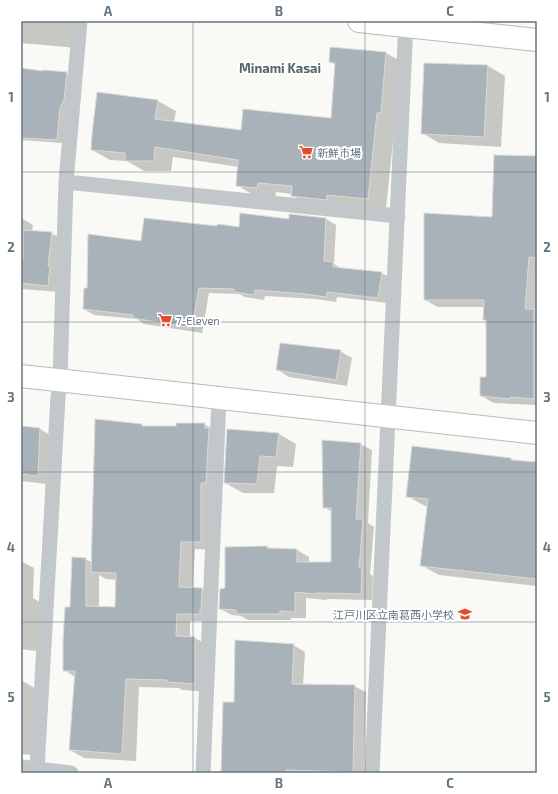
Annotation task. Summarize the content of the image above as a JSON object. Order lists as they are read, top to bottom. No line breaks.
{"districts":["Minami Kasai"],"places":{"supermarket":["新鮮市場","7-Eleven"],"school or university":["江戸川区立南葛西小学校"]},"grid":{"columns":["A","B","C"],"rows":["1","2","3","4","5"]}}
